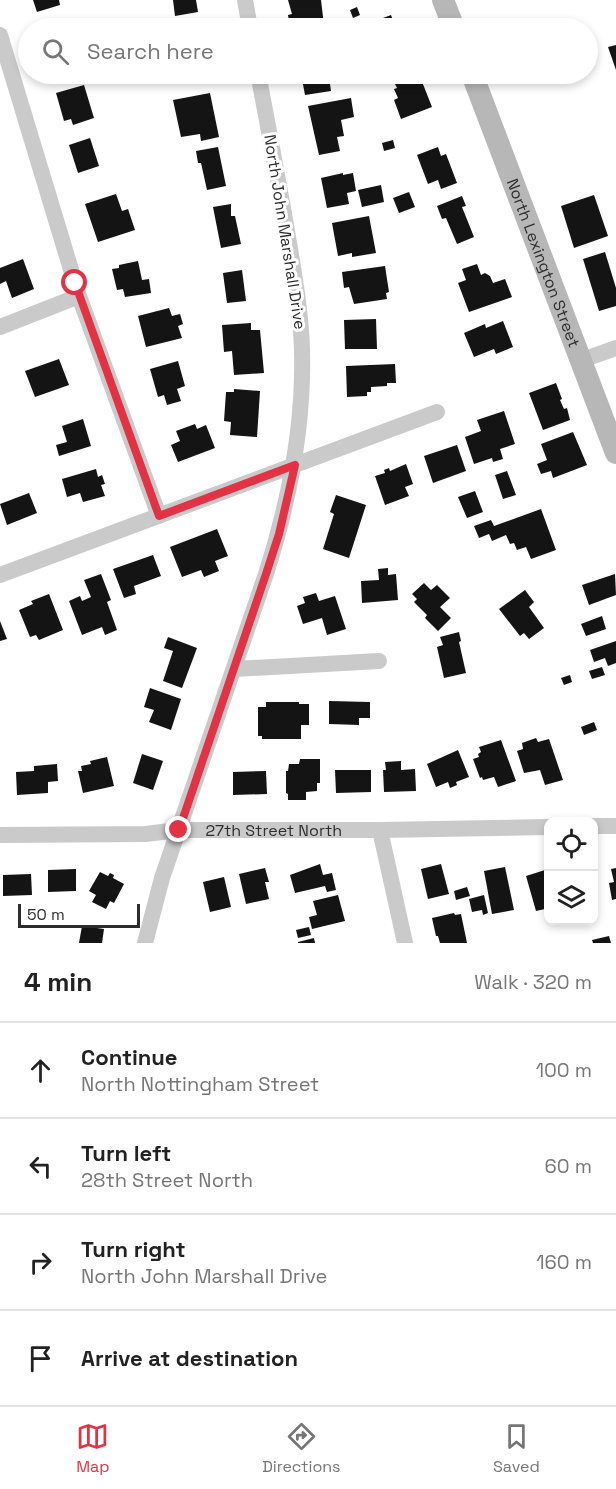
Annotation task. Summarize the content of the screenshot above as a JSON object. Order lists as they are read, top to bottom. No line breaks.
{"streets":{"street":["North John Marshall Drive","North Lexington Street","27th Street North"]},"crossings":[["North John Marshall Drive","27th Street North"]],"scale_bar":"50 m","page":{"search":"Search here","scale":"50 m","heading":["4 min","Walk · 320 m"],"list":[["Continue","North Nottingham Street","100 m"],["Turn left","28th Street North","60 m"],["Turn right","North John Marshall Drive","160 m"],"Arrive at destination"],"nav":["Map","Directions","Saved"]}}
